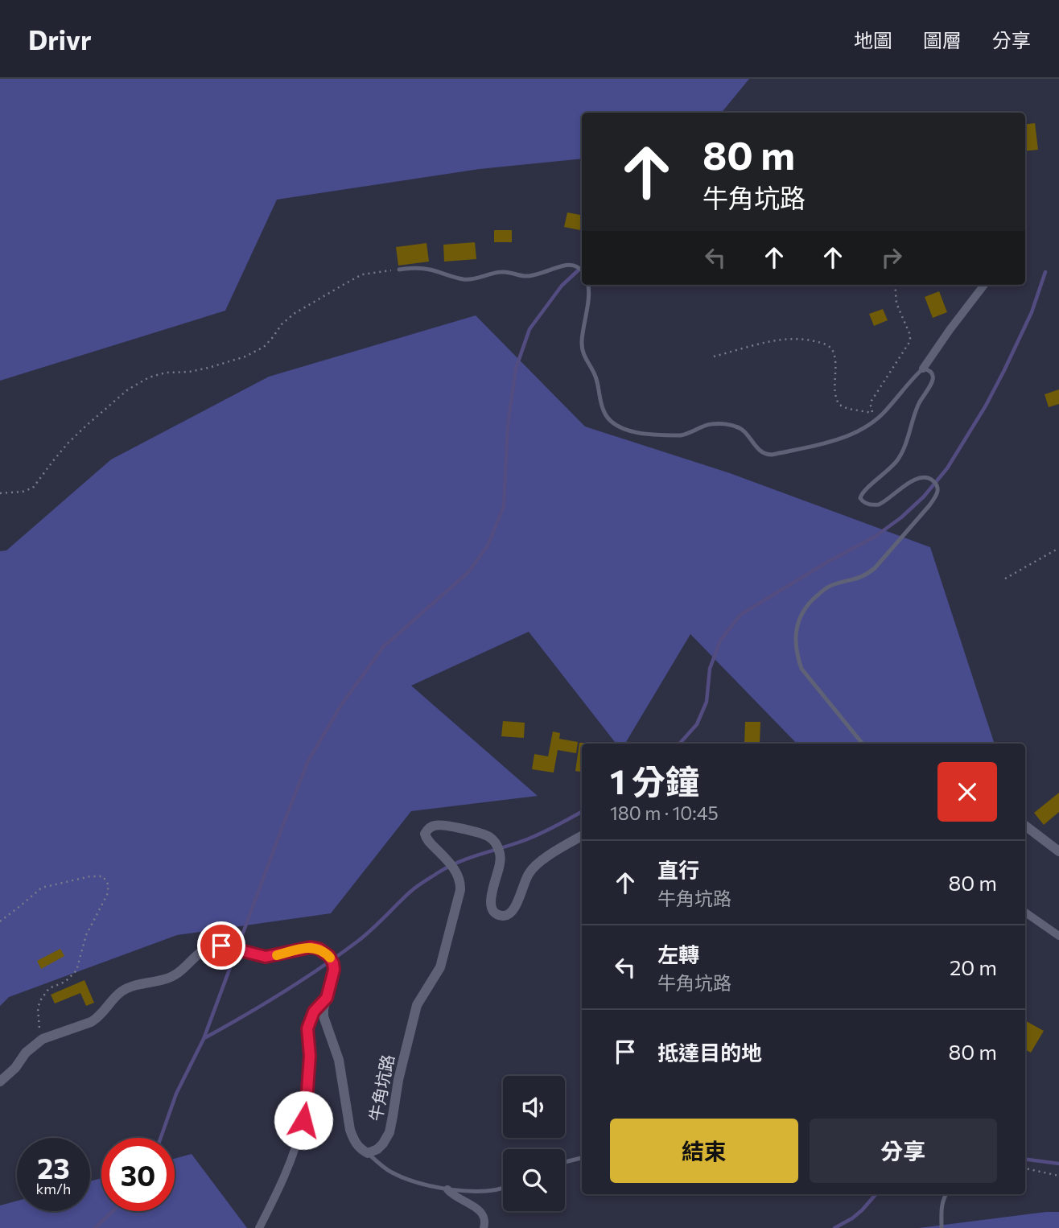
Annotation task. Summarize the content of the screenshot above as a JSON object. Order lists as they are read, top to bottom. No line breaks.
{"streets":{"street":["牛角坑路"]},"page":{"header":"Drivr","nav":["地圖","圖層","分享"],"turn":["80 m","牛角坑路"],"heading":["1 分鐘","180 m · 10:45"],"list":[{"name":"直行","note":"牛角坑路","value":"80 m"},{"name":"左轉","note":"牛角坑路","value":"20 m"},{"name":"抵達目的地","value":"80 m"}],"buttons":["結束","分享"],"speed":"23 km/h","limit":"30"}}
